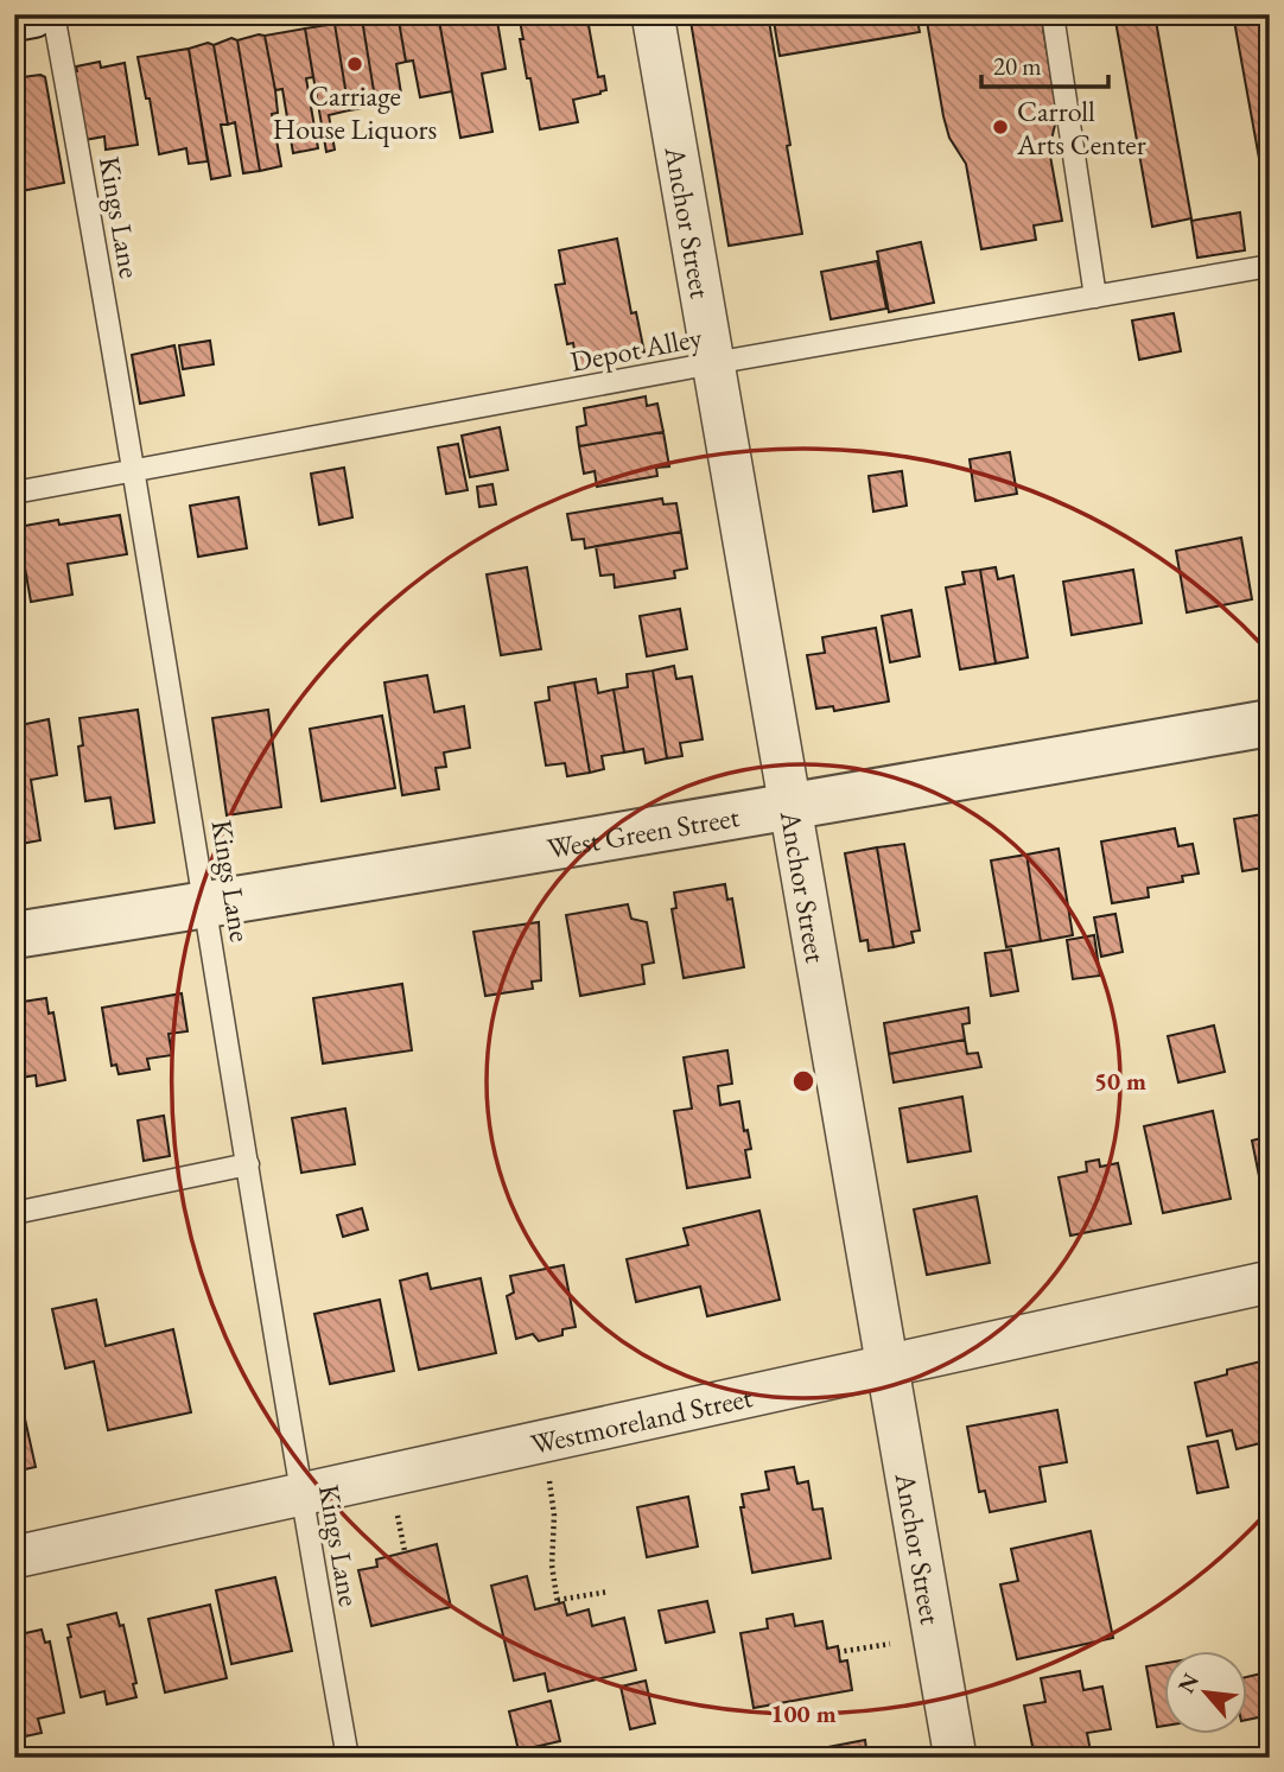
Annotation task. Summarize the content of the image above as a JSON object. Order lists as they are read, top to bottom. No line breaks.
{"streets":{"street":["Anchor Street","West Green Street","Westmoreland Street"],"lane":["Kings Lane","Depot Alley"]},"crossings":[["Kings Lane","Depot Alley"],["Kings Lane","West Green Street"],["Kings Lane","Westmoreland Street"],["Anchor Street","Depot Alley"],["Anchor Street","West Green Street"],["Anchor Street","Westmoreland Street"]],"places":["Carriage House Liquors","Carroll Arts Center"],"scale_bar":"20 m","north":"top left","rings":["50 m","100 m"]}
